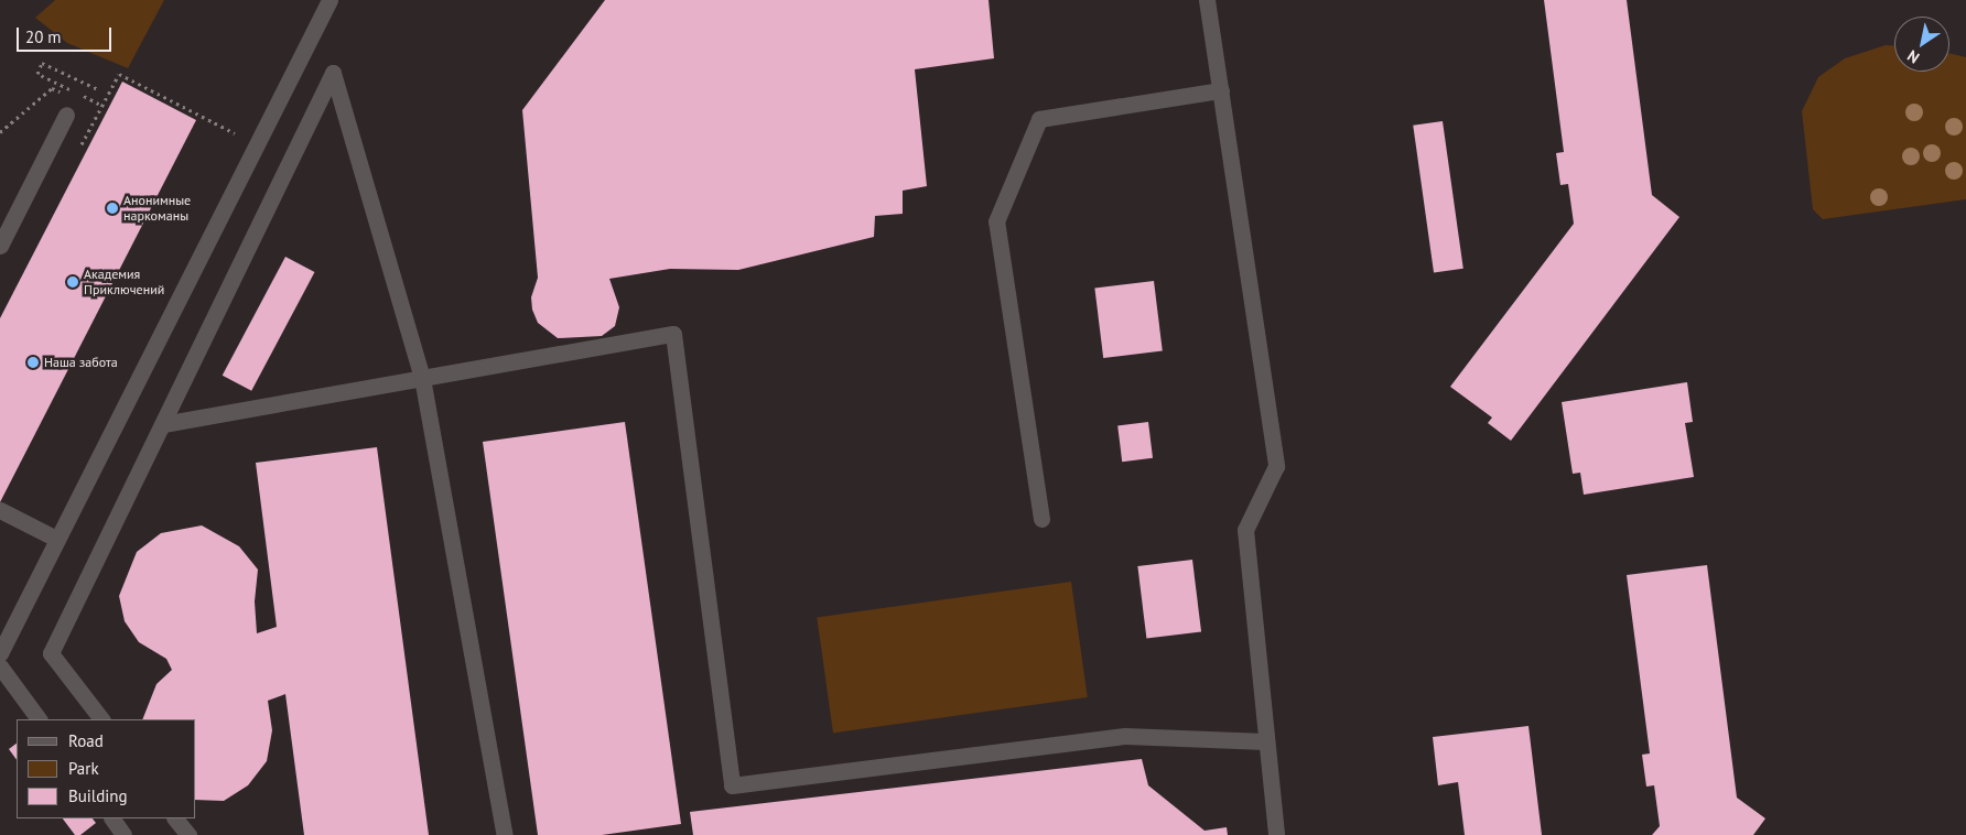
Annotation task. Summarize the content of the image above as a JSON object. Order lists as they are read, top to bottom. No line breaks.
{"places":["Анонимные наркоманы","Академия Приключений","Наша забота"],"legend":["Road","Park","Building"],"scale_bar":"20 m","north":"bottom left"}
